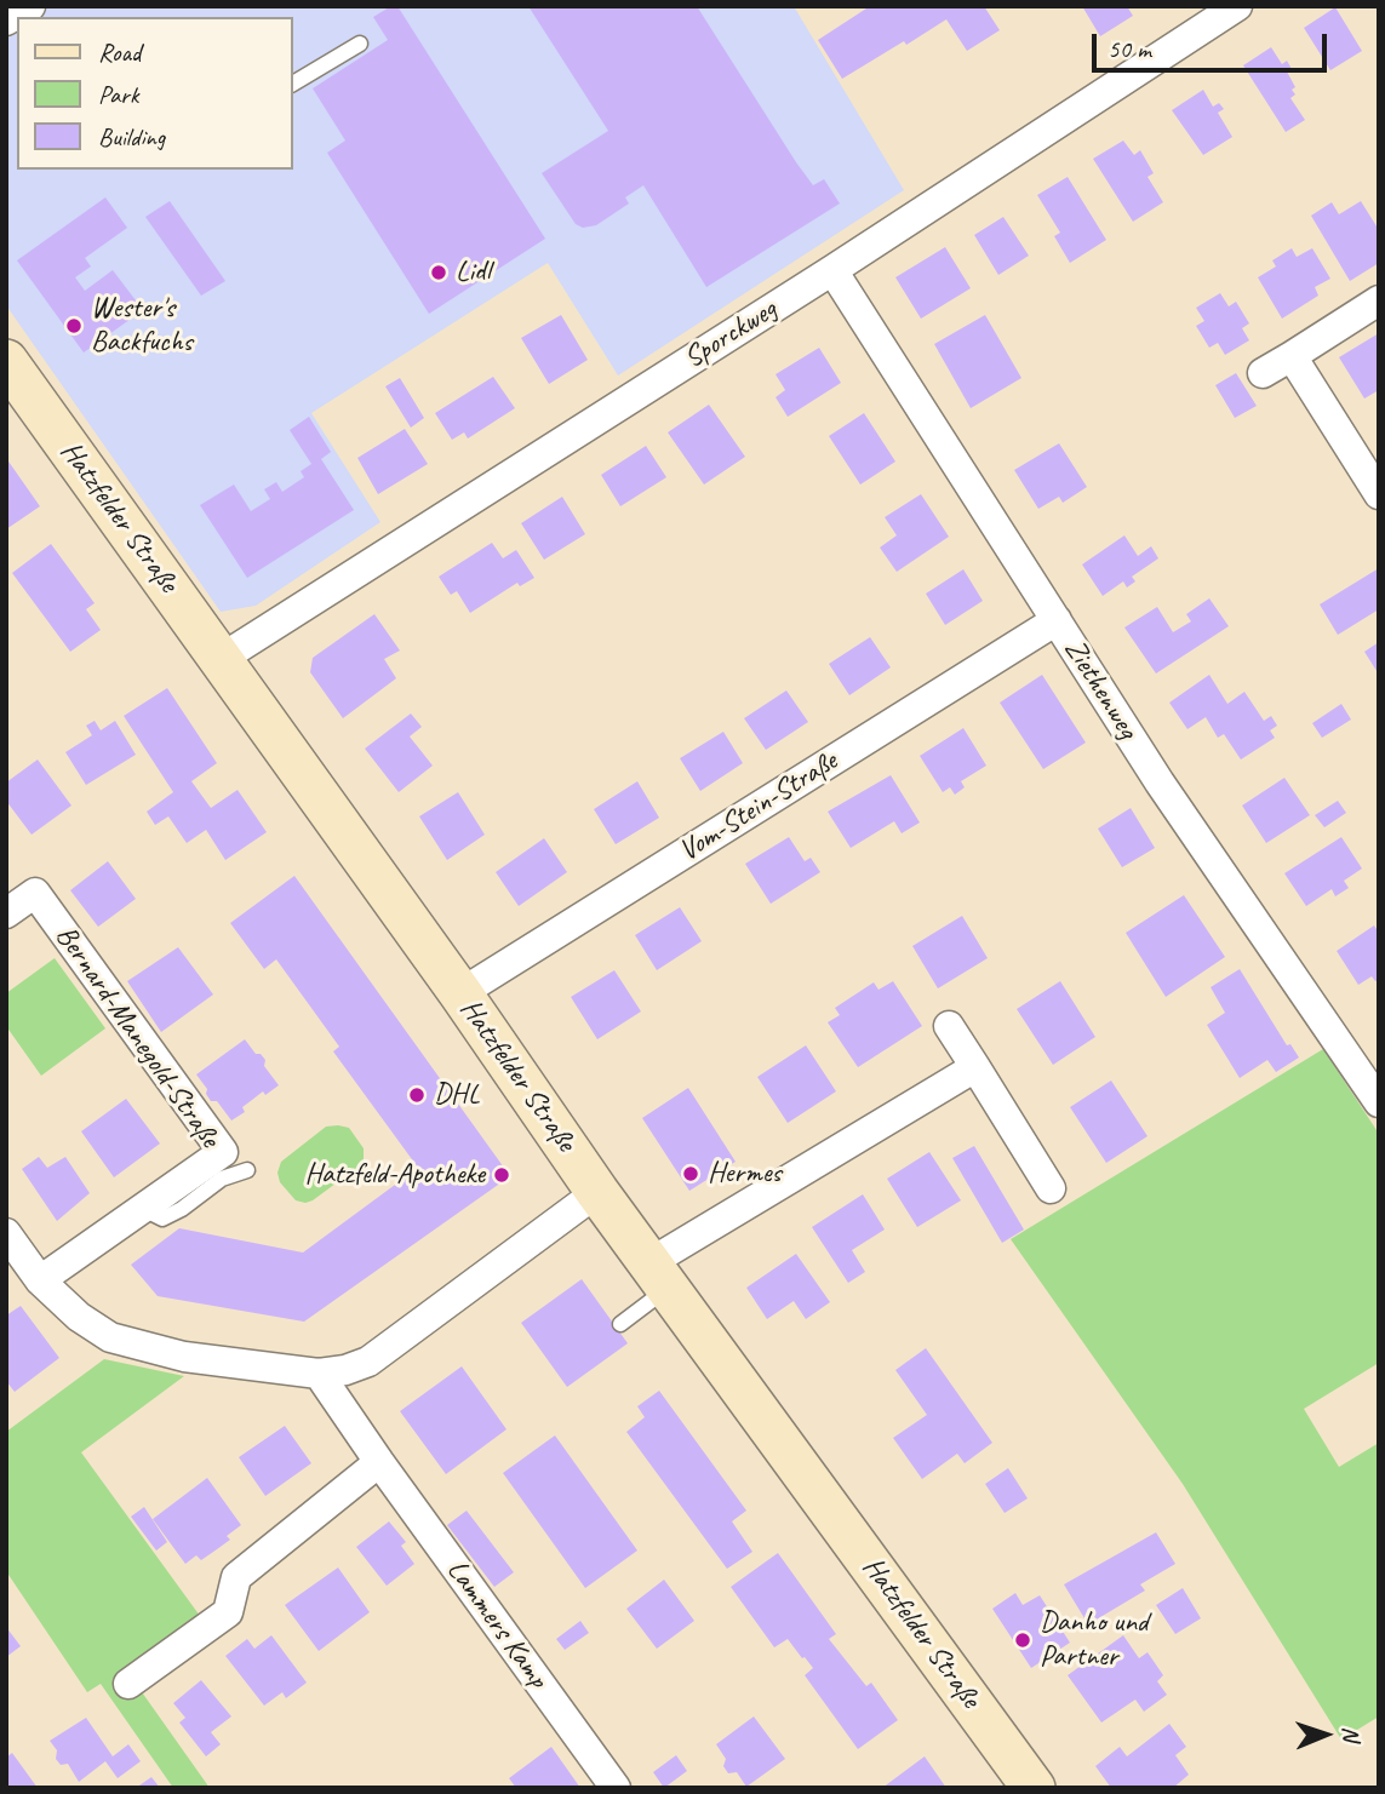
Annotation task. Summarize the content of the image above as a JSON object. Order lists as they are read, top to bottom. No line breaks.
{"streets":{"street":["Sporckweg","Hatzfelder Straße","Ziethenweg","Vom-Stein-Straße","Bernard-Manegold-Straße","Lammers Kamp"]},"crossings":[["Sporckweg","Hatzfelder Straße"],["Sporckweg","Ziethenweg"],["Hatzfelder Straße","Vom-Stein-Straße"],["Ziethenweg","Vom-Stein-Straße"]],"places":["Lidl","Wester's Backfuchs","DHL","Hermes","Hatzfeld-Apotheke","Danho und Partner"],"legend":["Road","Park","Building"],"scale_bar":"50 m","north":"right"}
